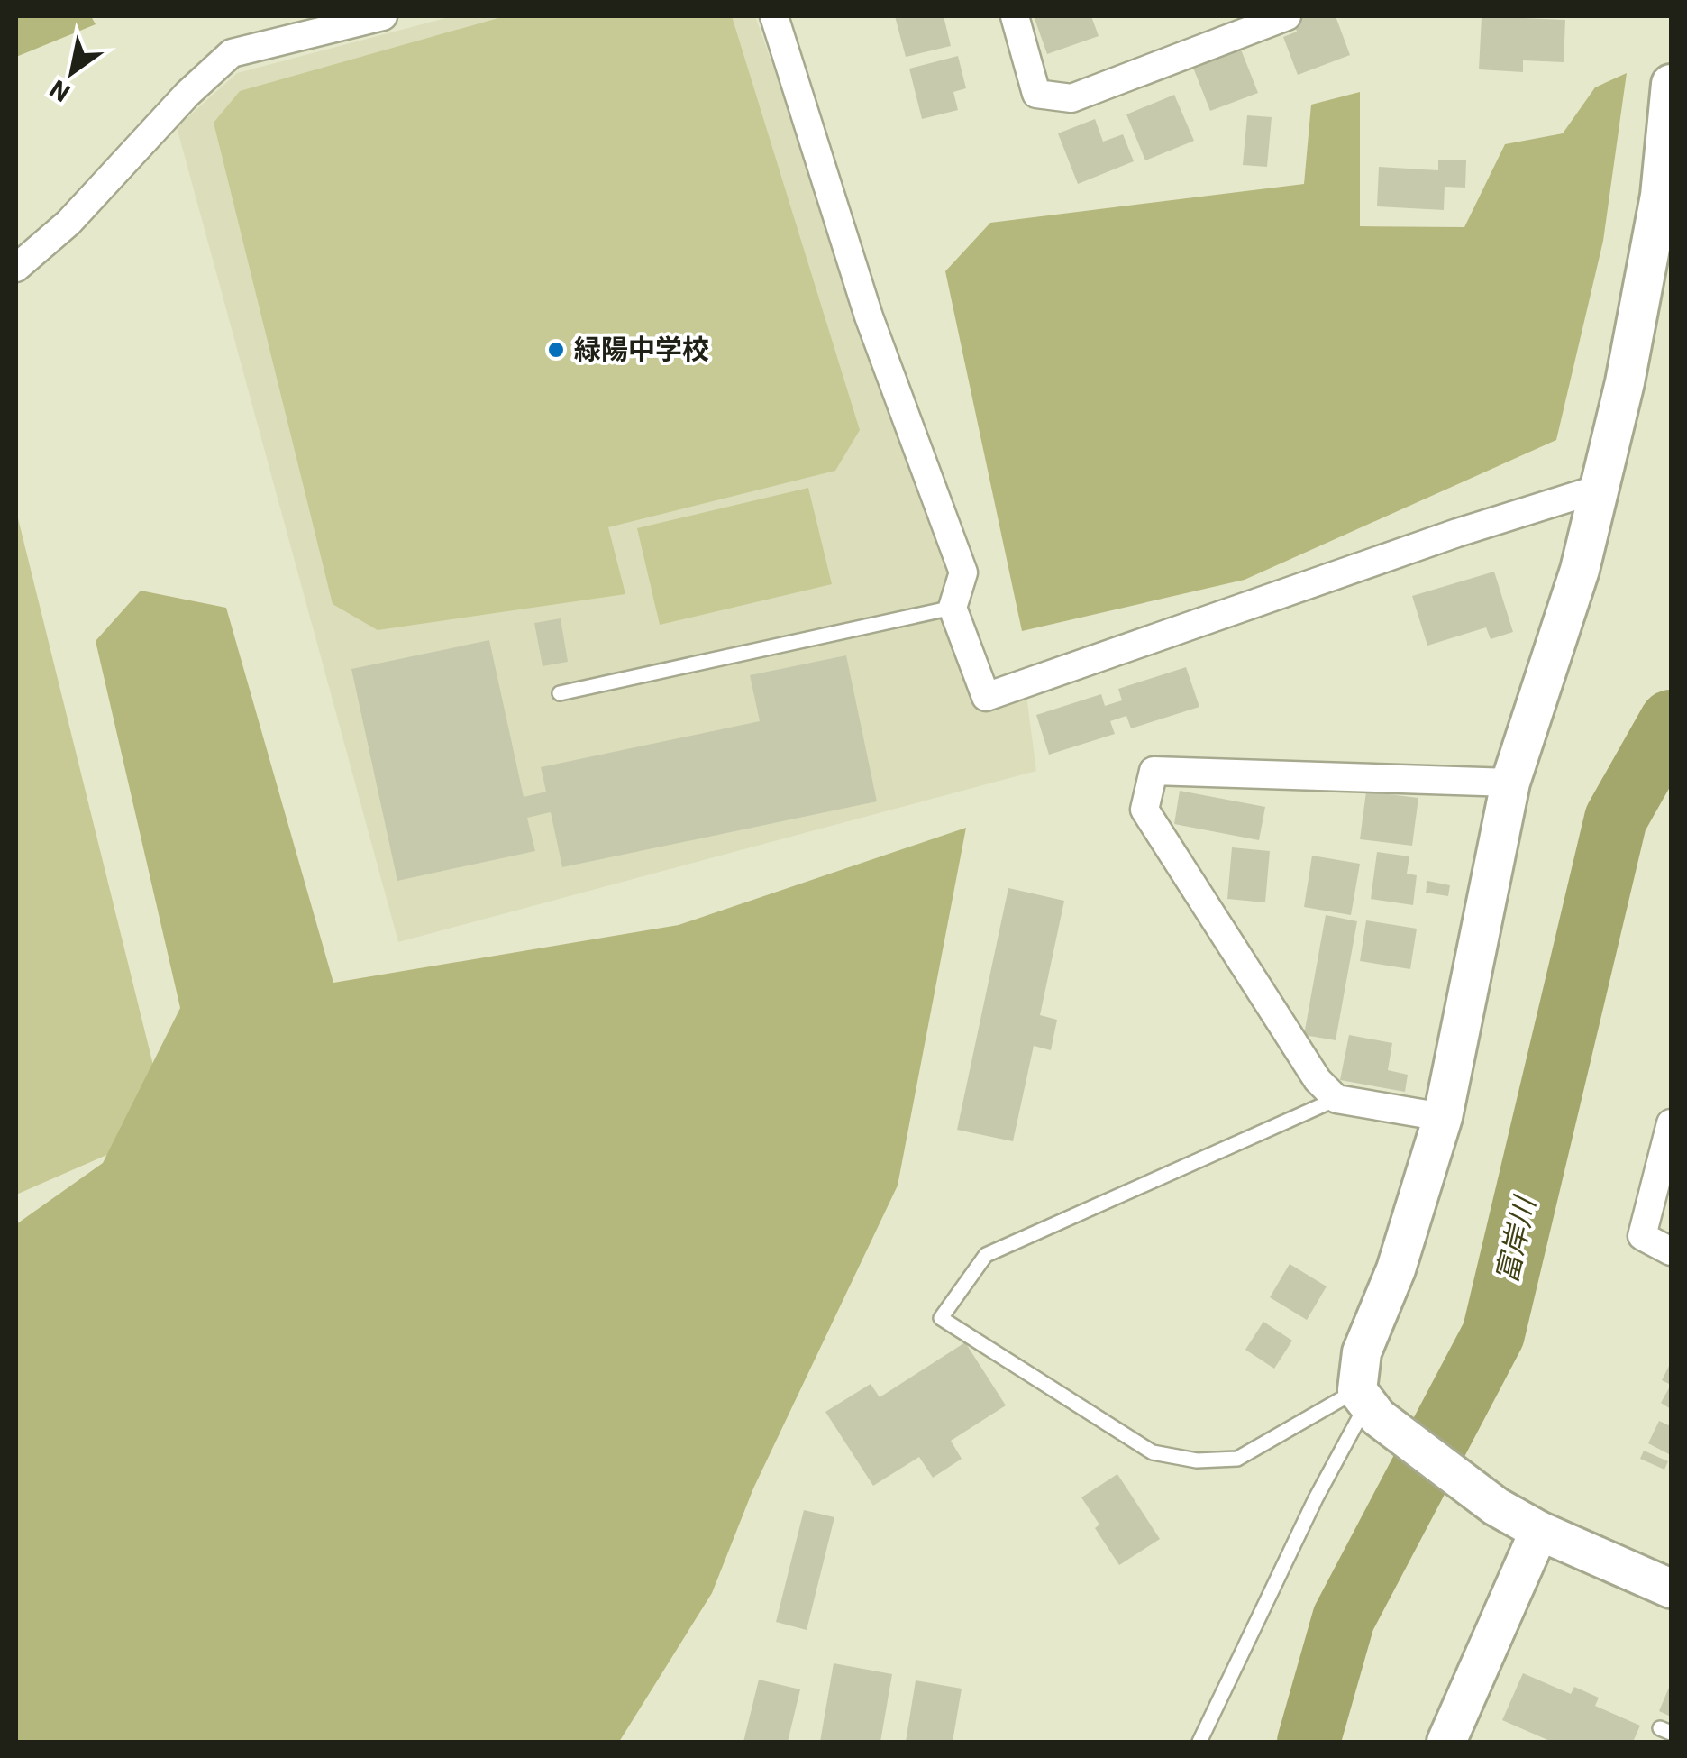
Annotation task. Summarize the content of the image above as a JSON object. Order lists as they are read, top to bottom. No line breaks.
{"water":["富岸川"],"places":["緑陽中学校"],"north":"bottom left"}
